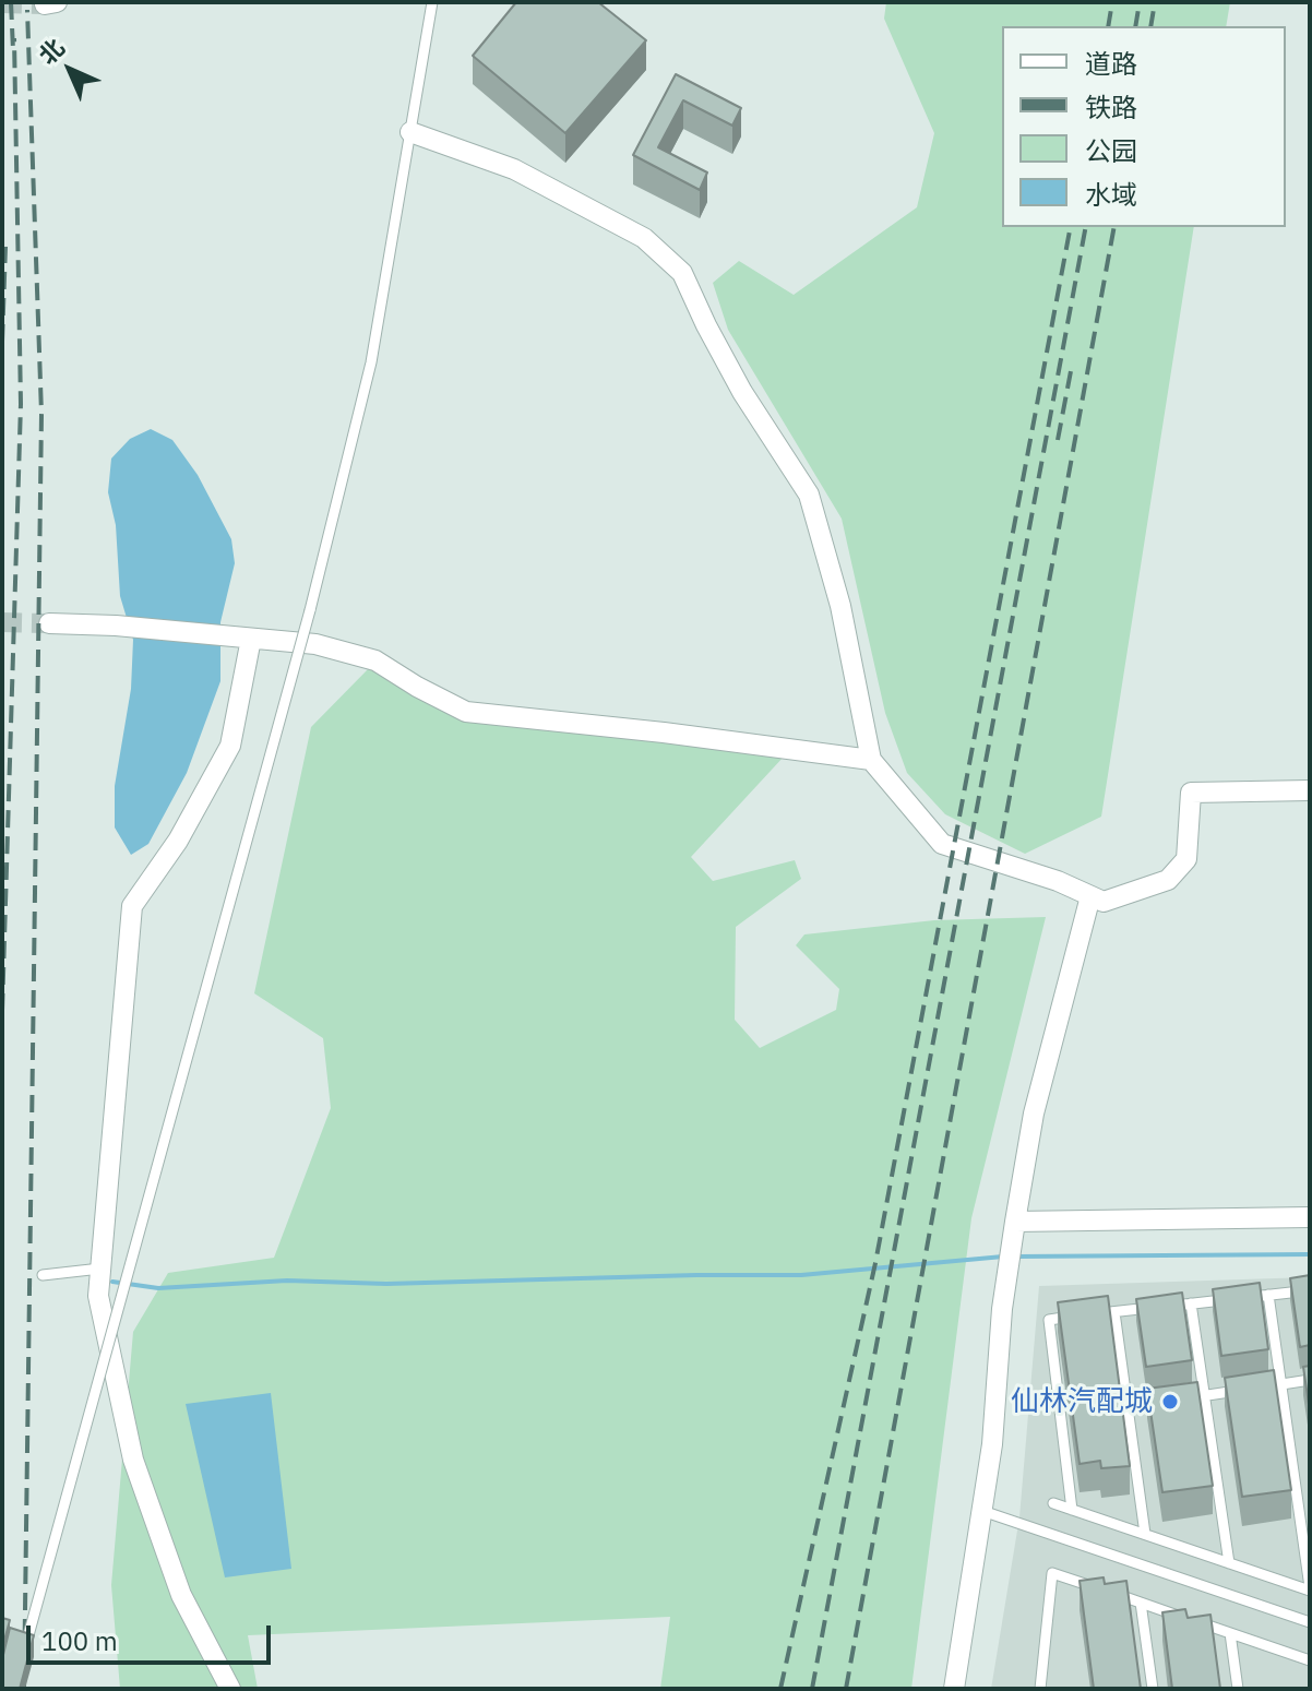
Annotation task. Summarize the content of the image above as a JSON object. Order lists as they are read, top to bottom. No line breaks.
{"places":["仙林汽配城"],"legend":["道路","铁路","公园","水域"],"scale_bar":"100 m","north":"top left"}
